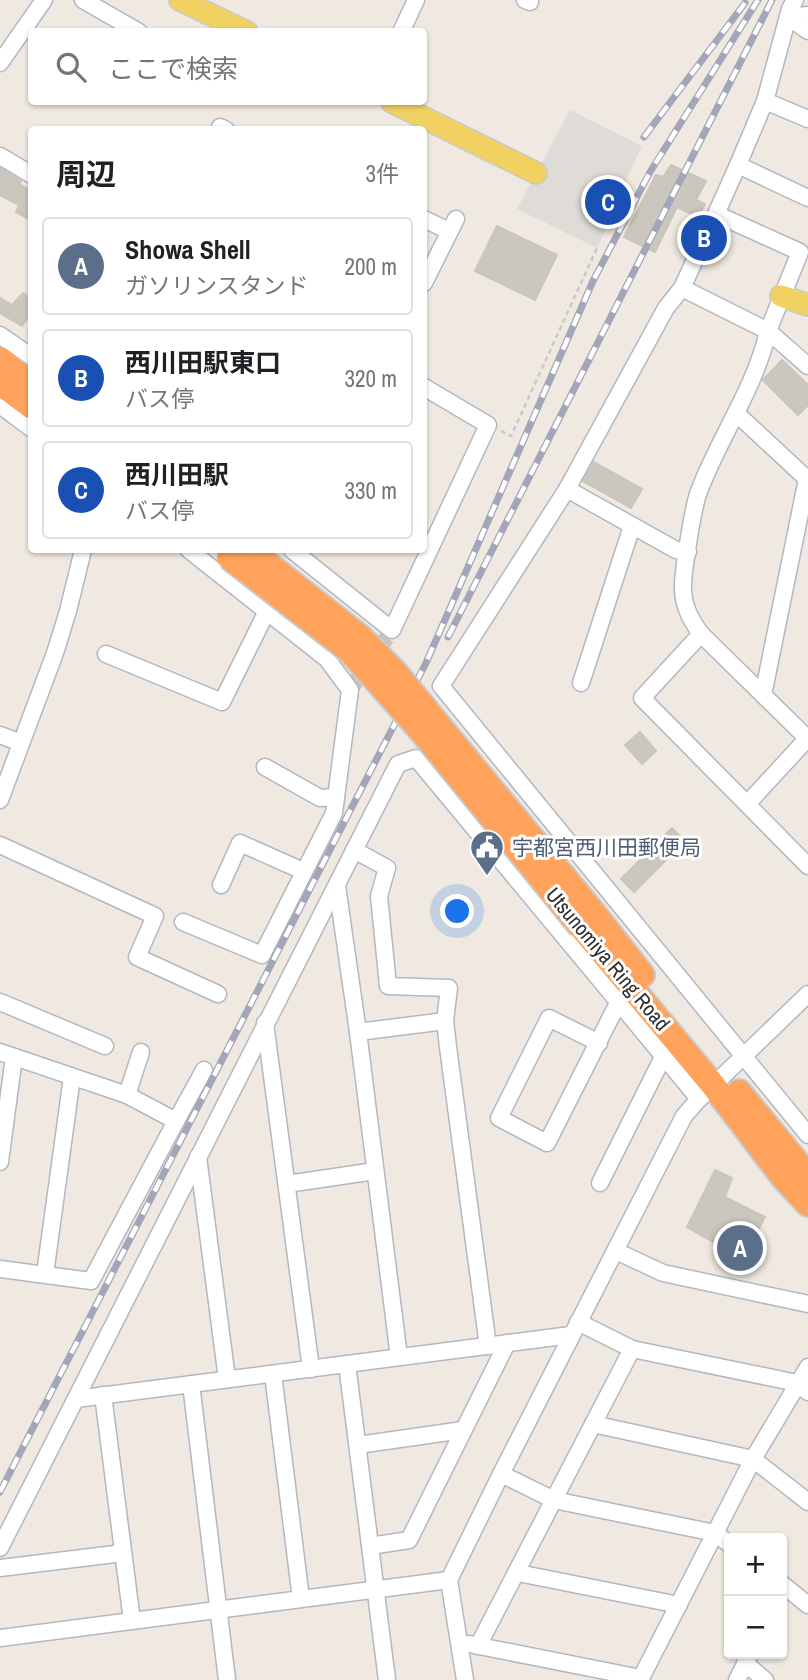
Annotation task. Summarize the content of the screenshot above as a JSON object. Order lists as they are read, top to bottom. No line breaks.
{"streets":{"highway":["Utsunomiya Ring Road"]},"places":{"public building":["宇都宮西川田郵便局"]},"page":{"search":"ここで検索","heading":["周辺","3件"],"pins":["C","B","A"],"list":[{"mark":"A","name":"Showa Shell","note":"ガソリンスタンド","value":"200 m"},{"mark":"B","name":"西川田駅東口","note":"バス停","value":"320 m"},{"mark":"C","name":"西川田駅","note":"バス停","value":"330 m"}],"map_buttons":["+","−"]}}
